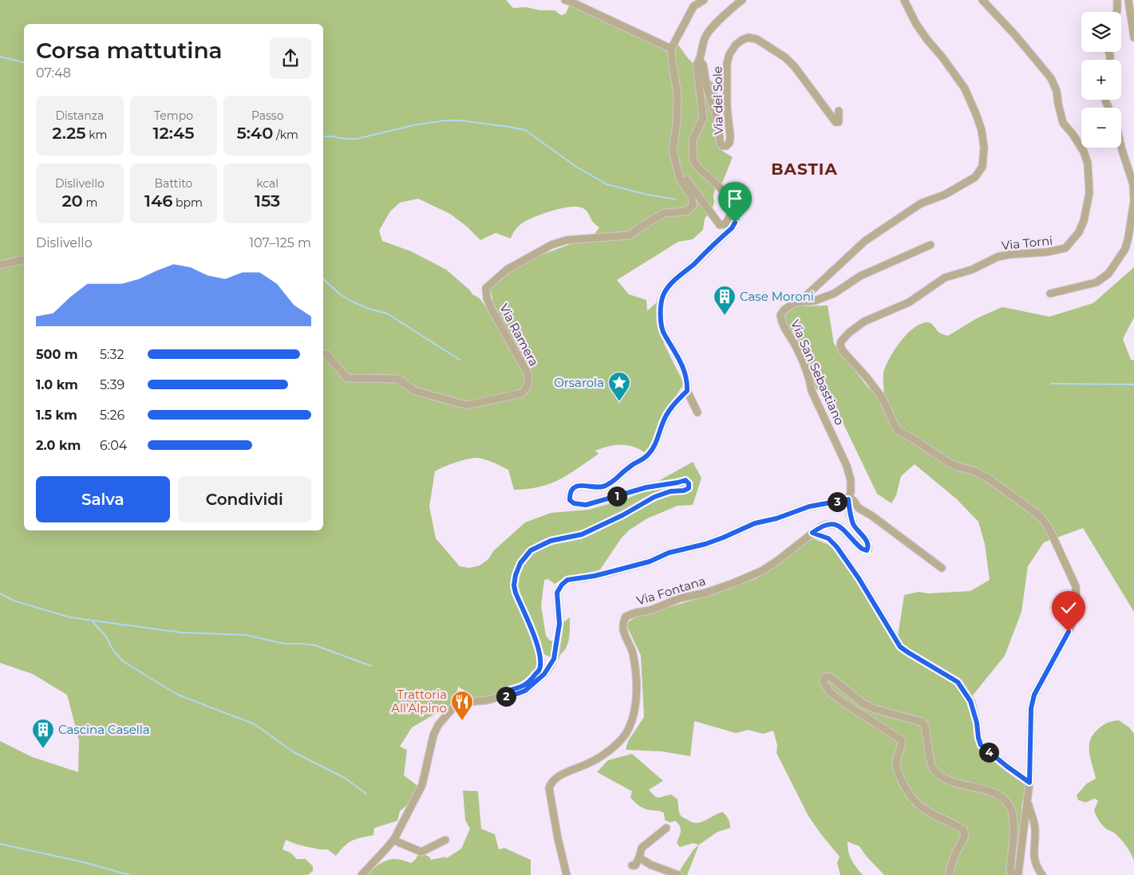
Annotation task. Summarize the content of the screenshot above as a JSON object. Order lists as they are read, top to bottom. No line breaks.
{"streets":{"street":["Via del Sole","Via Torni","Via Ramera","Via San Sebastiano","Via Fontana"]},"crossings":[["Via San Sebastiano","Via Fontana"]],"districts":["BASTIA"],"places":{"building":["Case Moroni","Cascina Casella"],"place":["Orsarola"],"restaurant":["Trattoria All'Alpino"]},"page":{"map_buttons":["+","−"],"heading":["Corsa mattutina","07:48"],"stats":[["Distanza","2.25 km"],["Tempo","12:45"],["Passo","5:40 /km"],["Dislivello","20 m"],["Battito","146 bpm"],["kcal","153"]],"chart":["Dislivello","107–125 m"],"list":[{"name":"500 m","note":"5:32"},{"name":"1.0 km","note":"5:39"},{"name":"1.5 km","note":"5:26"},{"name":"2.0 km","note":"6:04"}],"buttons":["Salva","Condividi"],"pins":["1","3","2","4"]}}
